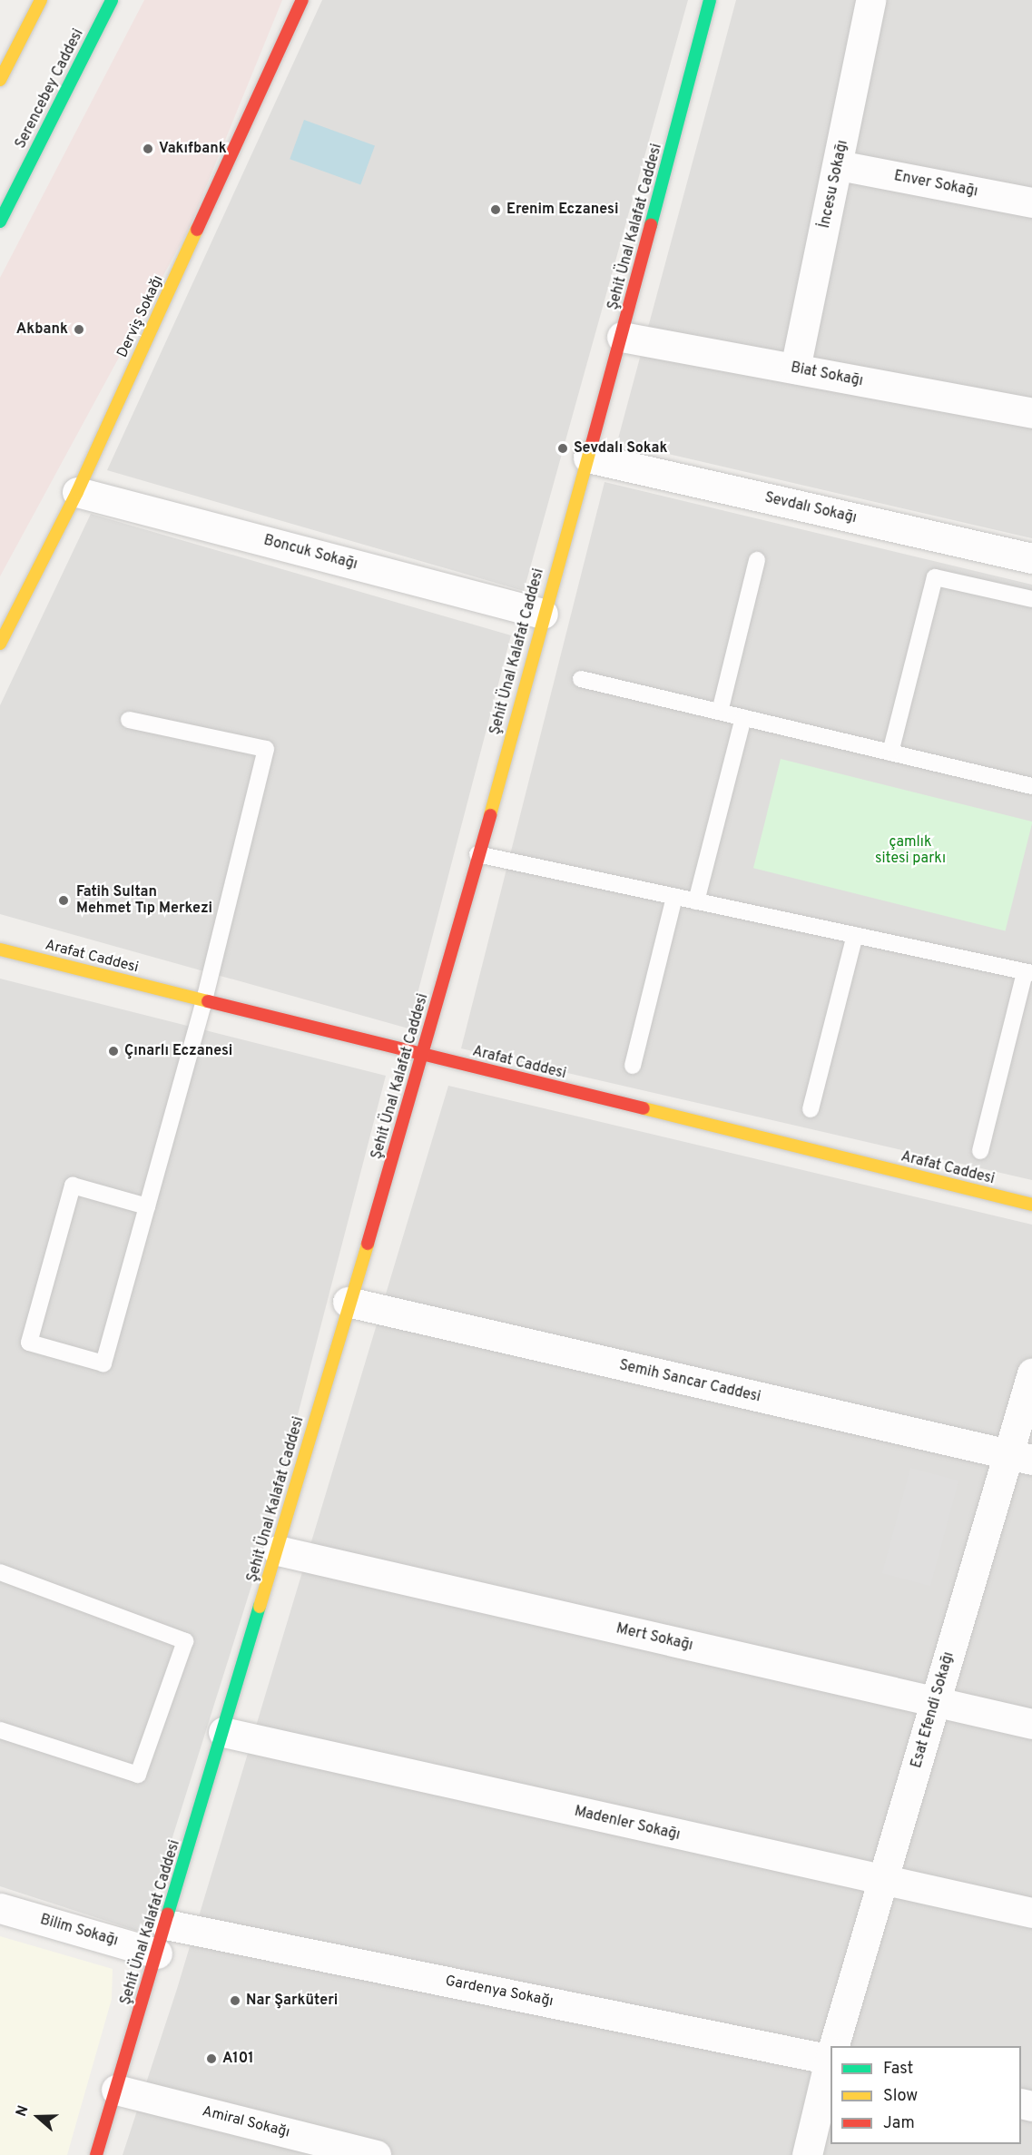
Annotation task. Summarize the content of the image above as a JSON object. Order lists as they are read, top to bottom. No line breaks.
{"streets":{"main road":["Serencebey Caddesi","Şehit Ünal Kalafat Caddesi","Derviş Sokağı","Arafat Caddesi"],"street":["İncesu Sokağı","Enver Sokağı","Biat Sokağı","Sevdalı Sokağı","Boncuk Sokağı","Semih Sancar Caddesi","Mert Sokağı","Esat Efendi Sokağı","Madenler Sokağı","Bilim Sokağı","Gardenya Sokağı","Amiral Sokağı"]},"crossings":[["İncesu Sokağı","Enver Sokağı"],["İncesu Sokağı","Biat Sokağı"],["Şehit Ünal Kalafat Caddesi","Biat Sokağı"],["Şehit Ünal Kalafat Caddesi","Sevdalı Sokağı"],["Şehit Ünal Kalafat Caddesi","Boncuk Sokağı"],["Şehit Ünal Kalafat Caddesi","Arafat Caddesi"],["Şehit Ünal Kalafat Caddesi","Semih Sancar Caddesi"],["Şehit Ünal Kalafat Caddesi","Mert Sokağı"],["Şehit Ünal Kalafat Caddesi","Madenler Sokağı"],["Şehit Ünal Kalafat Caddesi","Bilim Sokağı"],["Şehit Ünal Kalafat Caddesi","Gardenya Sokağı"],["Şehit Ünal Kalafat Caddesi","Amiral Sokağı"],["Derviş Sokağı","Boncuk Sokağı"],["Semih Sancar Caddesi","Esat Efendi Sokağı"],["Mert Sokağı","Esat Efendi Sokağı"],["Esat Efendi Sokağı","Madenler Sokağı"]],"parks":["çamlık sitesi parkı"],"places":["Vakıfbank","Erenim Eczanesi","Akbank","Sevdalı Sokak","Fatih Sultan Mehmet Tıp Merkezi","Çınarlı Eczanesi","Nar Şarküteri","A101"],"legend":["Fast","Slow","Jam"],"north":"left"}
